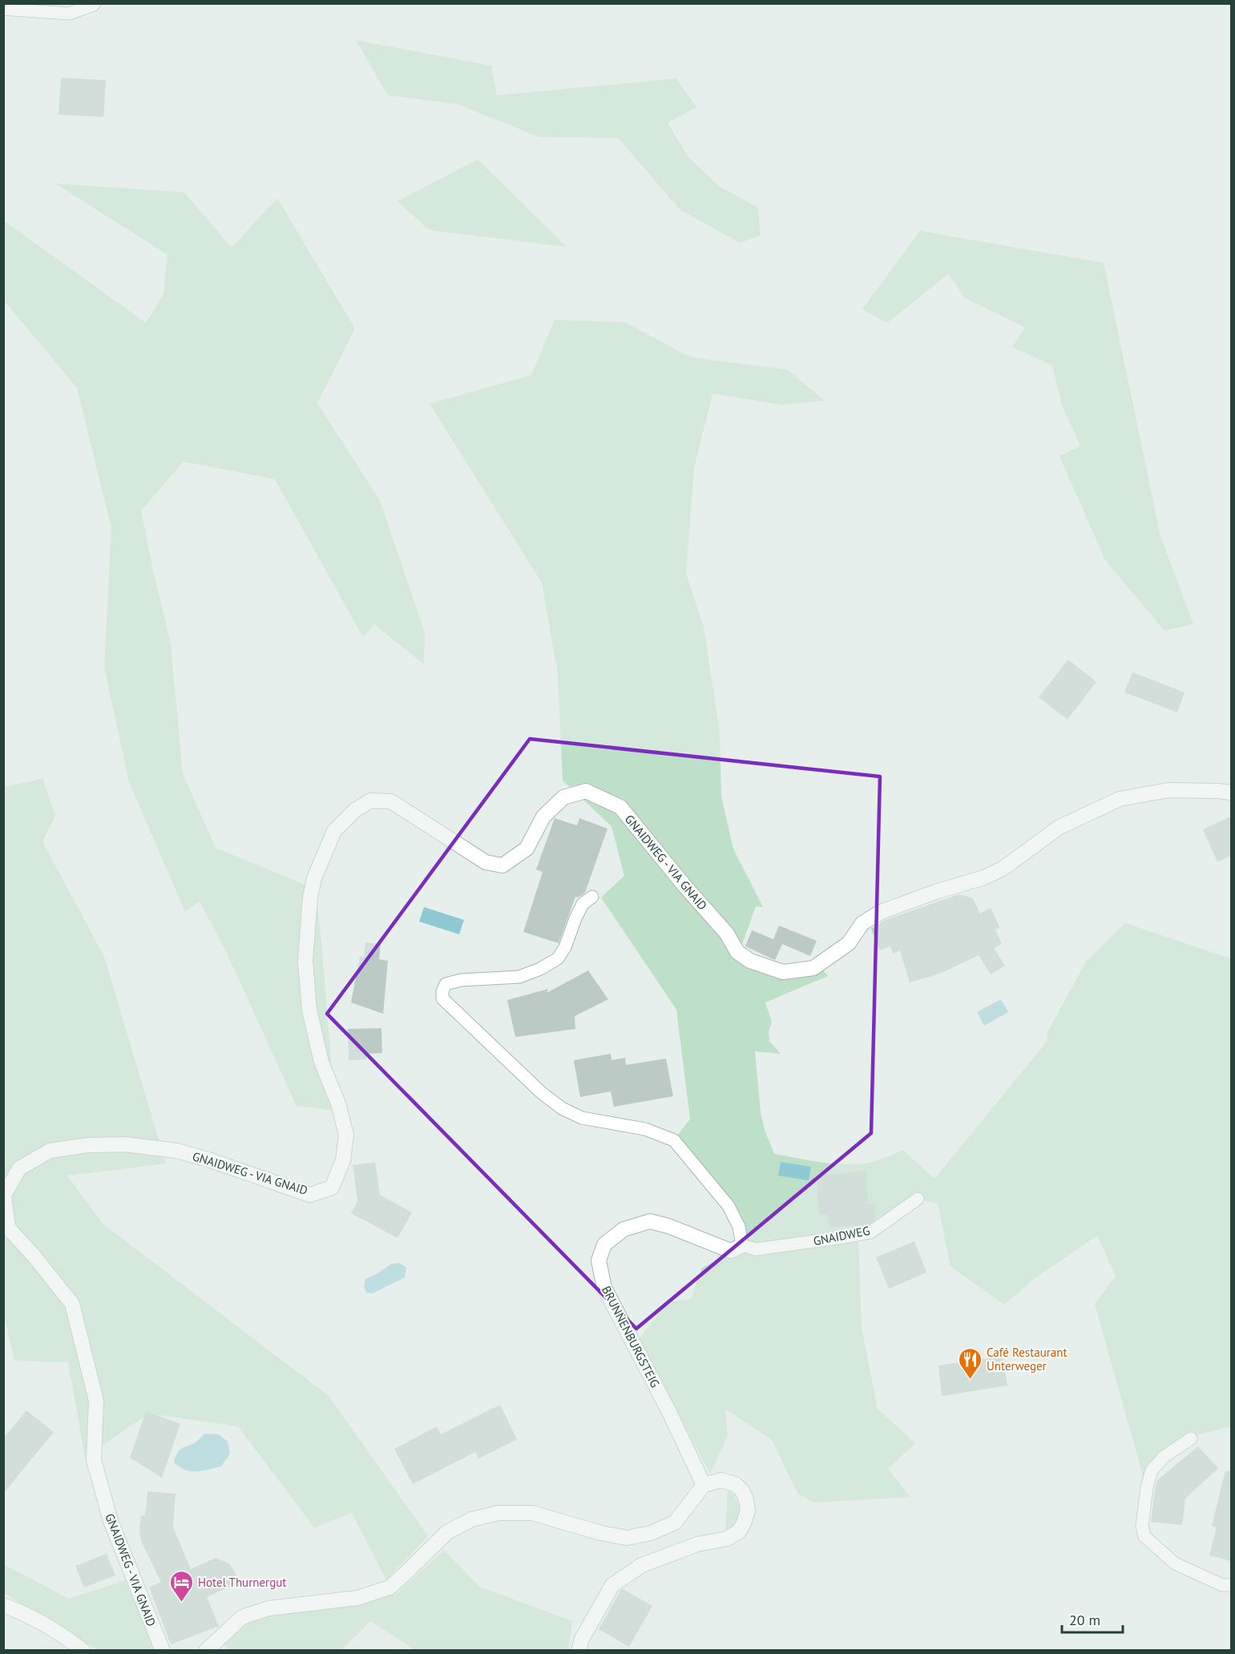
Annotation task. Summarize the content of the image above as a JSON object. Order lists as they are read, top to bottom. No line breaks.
{"streets":{"street":["GNAIDWEG - VIA GNAID","BRUNNENBURGSTEIG"],"lane":["GNAIDWEG"]},"crossings":[["GNAIDWEG","BRUNNENBURGSTEIG"]],"places":{"restaurant":["Café Restaurant Unterweger"],"hotel":["Hotel Thurnergut"]},"scale_bar":"20 m"}
